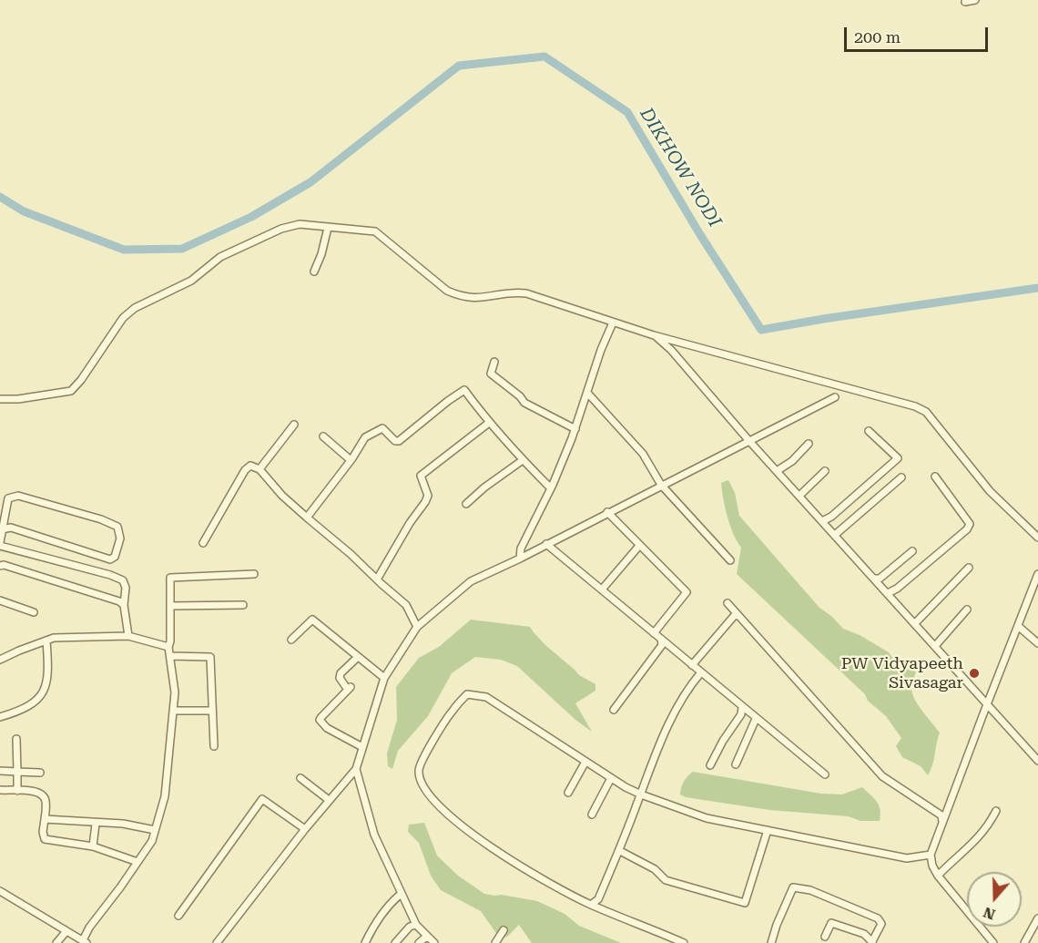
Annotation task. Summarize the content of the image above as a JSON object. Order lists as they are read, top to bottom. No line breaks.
{"water":["DIKHOW NODI"],"places":["PW Vidyapeeth Sivasagar"],"scale_bar":"200 m","north":"bottom"}
